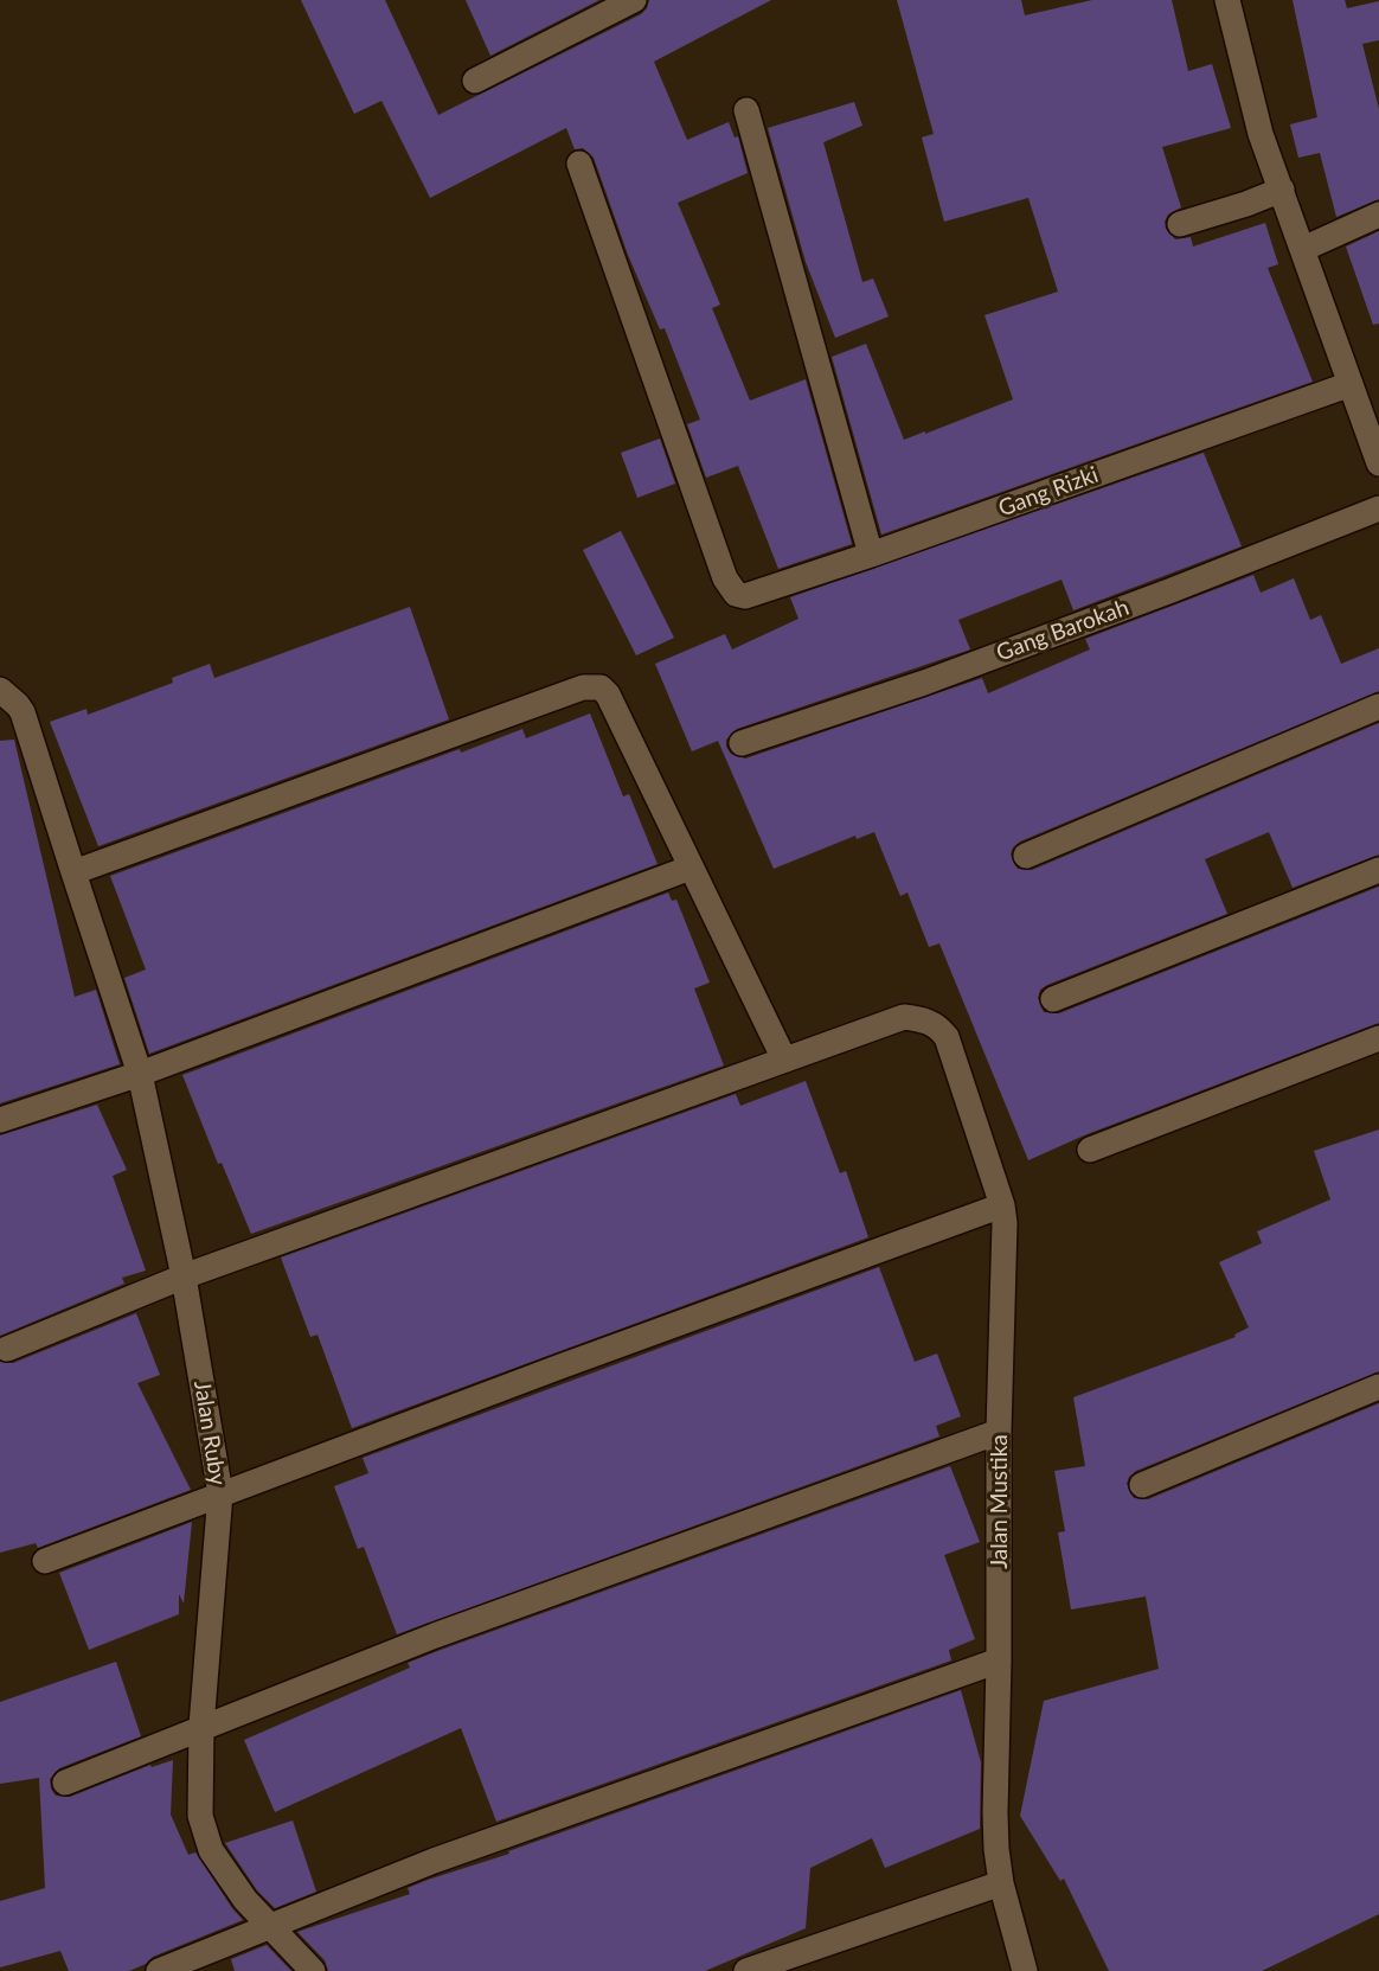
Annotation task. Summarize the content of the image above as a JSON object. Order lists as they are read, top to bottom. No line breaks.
{"streets":{"street":["Gang Rizki","Gang Barokah","Jalan Ruby","Jalan Mustika"]}}
